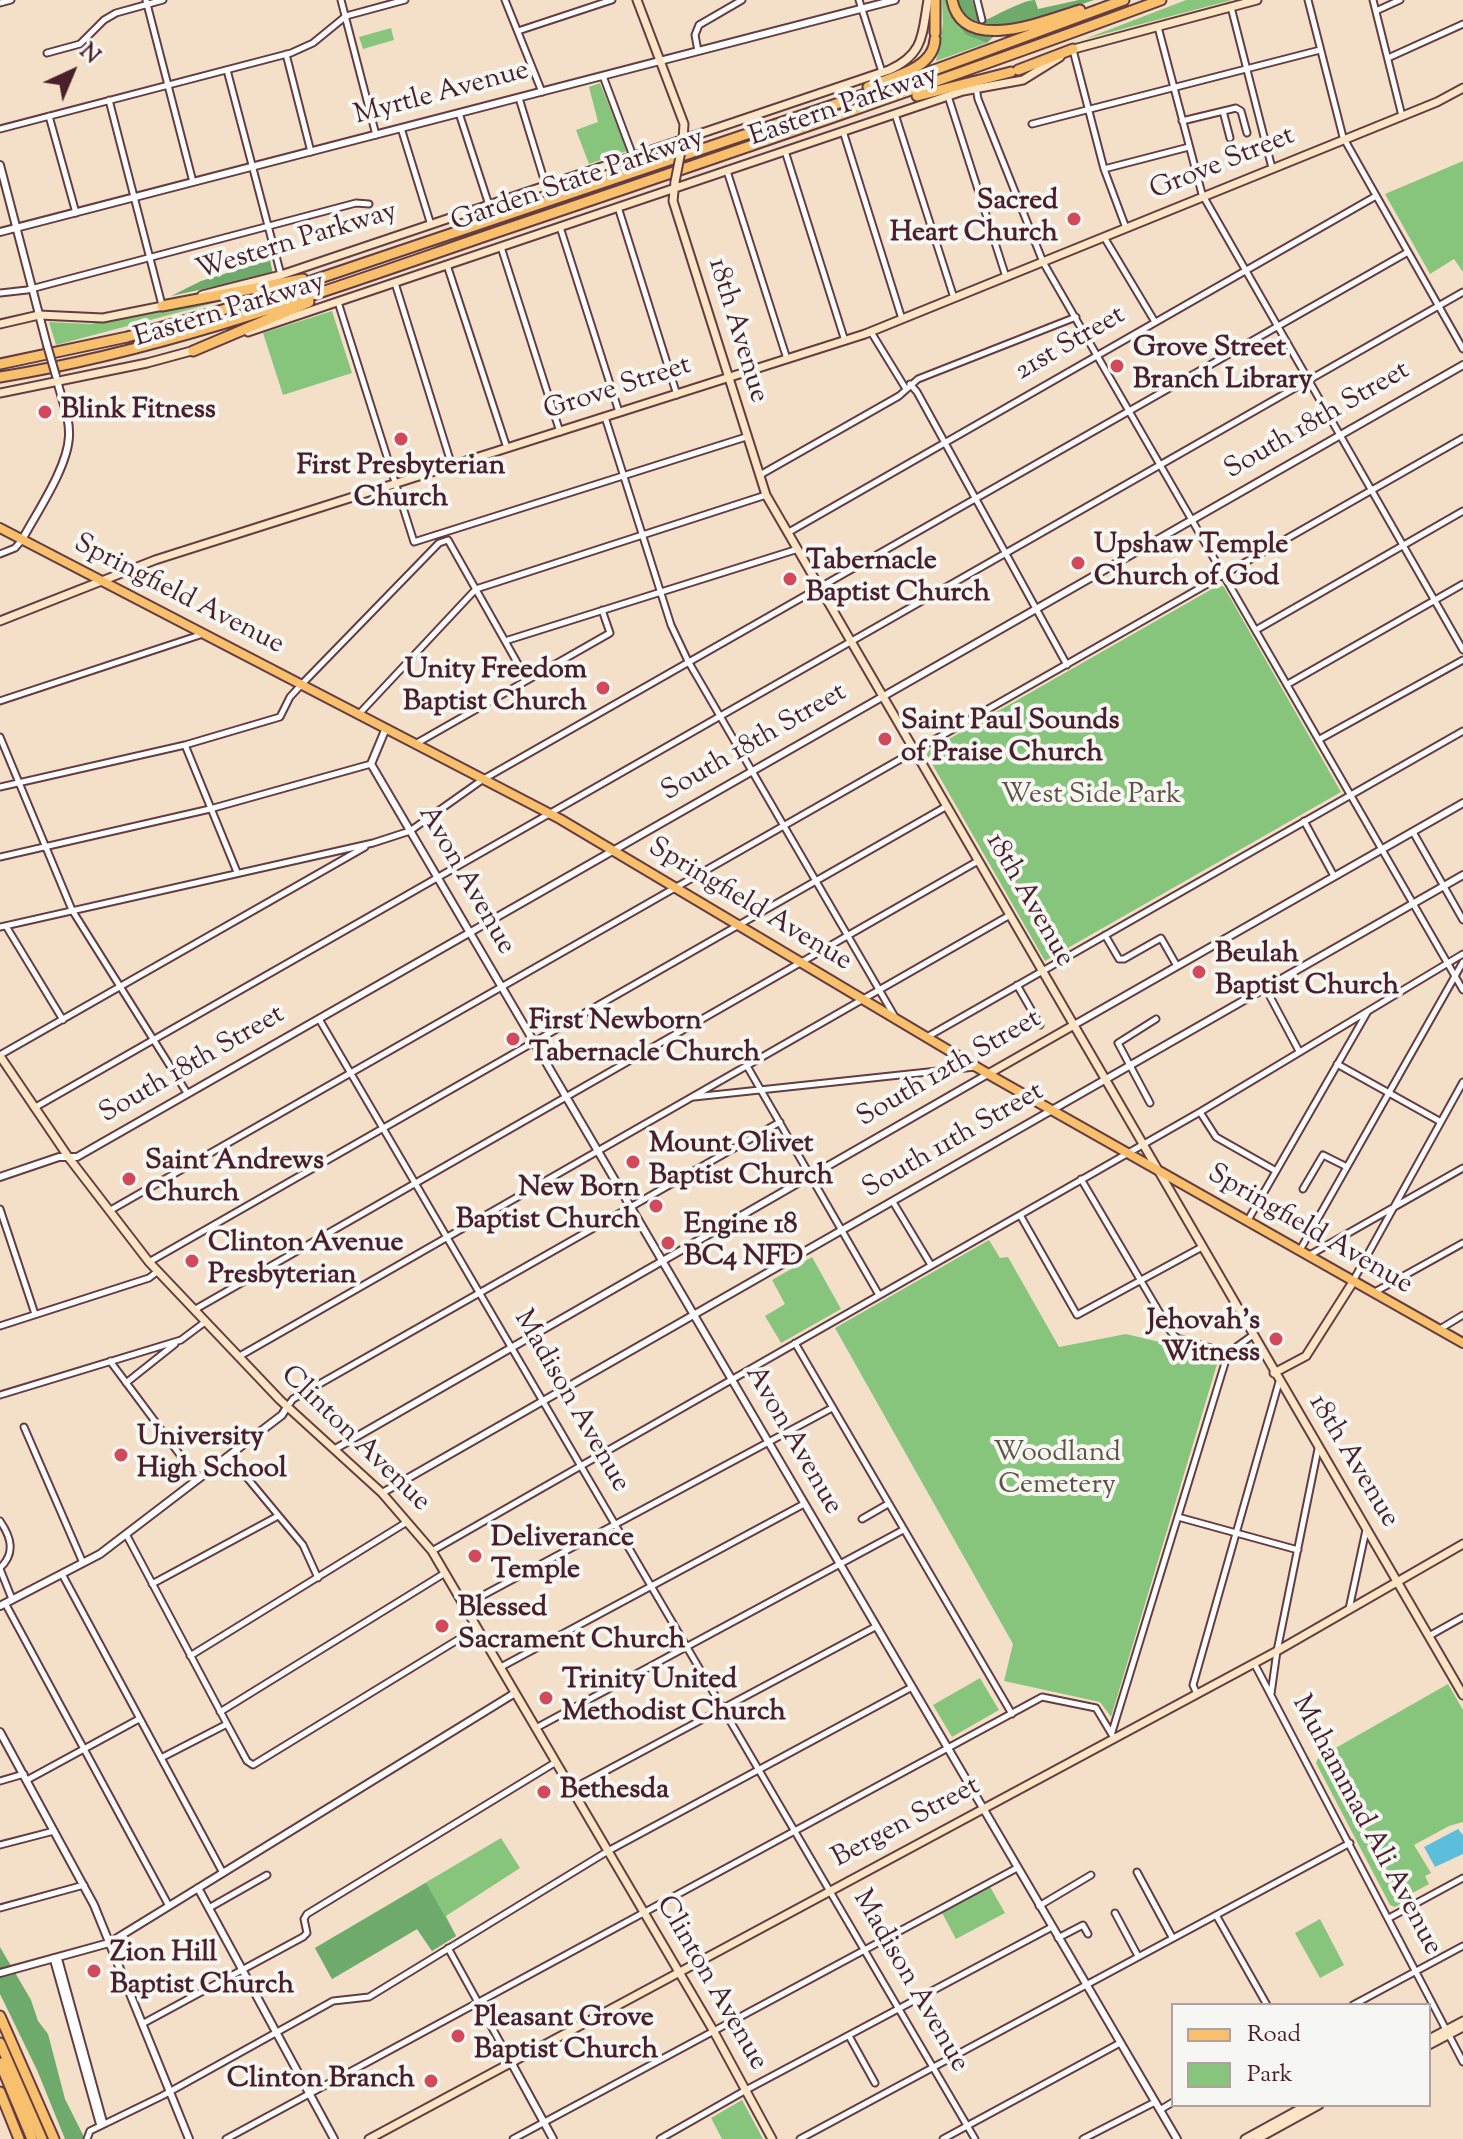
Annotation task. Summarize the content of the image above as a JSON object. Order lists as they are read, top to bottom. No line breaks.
{"streets":{"highway":["Garden State Parkway"],"main road":["Eastern Parkway","Grove Street","Western Parkway","18th Avenue","Springfield Avenue","South 12th Street","Clinton Avenue","Bergen Street"],"street":["Myrtle Avenue","21st Street","South 18th Street","Avon Avenue","South 11th Street","Madison Avenue","Muhammad Ali Avenue"]},"crossings":[["Myrtle Avenue","18th Avenue"],["Eastern Parkway","18th Avenue"],["Grove Street","18th Avenue"],["Grove Street","Springfield Avenue"],["Western Parkway","18th Avenue"],["18th Avenue","21st Street"],["18th Avenue","South 18th Street"],["18th Avenue","Springfield Avenue"],["18th Avenue","South 12th Street"],["18th Avenue","South 11th Street"],["18th Avenue","Bergen Street"],["18th Avenue","Muhammad Ali Avenue"],["South 18th Street","Springfield Avenue"],["South 18th Street","Avon Avenue"],["South 18th Street","Madison Avenue"],["South 18th Street","Clinton Avenue"],["Springfield Avenue","South 12th Street"],["Springfield Avenue","South 11th Street"],["Avon Avenue","South 12th Street"],["Avon Avenue","South 11th Street"],["Avon Avenue","Bergen Street"],["South 12th Street","Madison Avenue"],["South 12th Street","Clinton Avenue"],["South 11th Street","Madison Avenue"],["South 11th Street","Clinton Avenue"],["Madison Avenue","Bergen Street"],["Clinton Avenue","Bergen Street"],["Bergen Street","Muhammad Ali Avenue"]],"parks":["West Side Park","Woodland Cemetery"],"places":["Sacred Heart Church","Grove Street Branch Library","Blink Fitness","First Presbyterian Church","Upshaw Temple Church of God","Tabernacle Baptist Church","Unity Freedom Baptist Church","Saint Paul Sounds of Praise Church","Beulah Baptist Church","First Newborn Tabernacle Church","Mount Olivet Baptist Church","Saint Andrews Church","New Born Baptist Church","Engine 18 BC4 NFD","Clinton Avenue Presbyterian","Jehovah's Witness","University High School","Deliverance Temple","Blessed Sacrament Church","Trinity United Methodist Church","Bethesda","Zion Hill Baptist Church","Pleasant Grove Baptist Church","Clinton Branch"],"legend":["Road","Park"],"north":"top right"}
